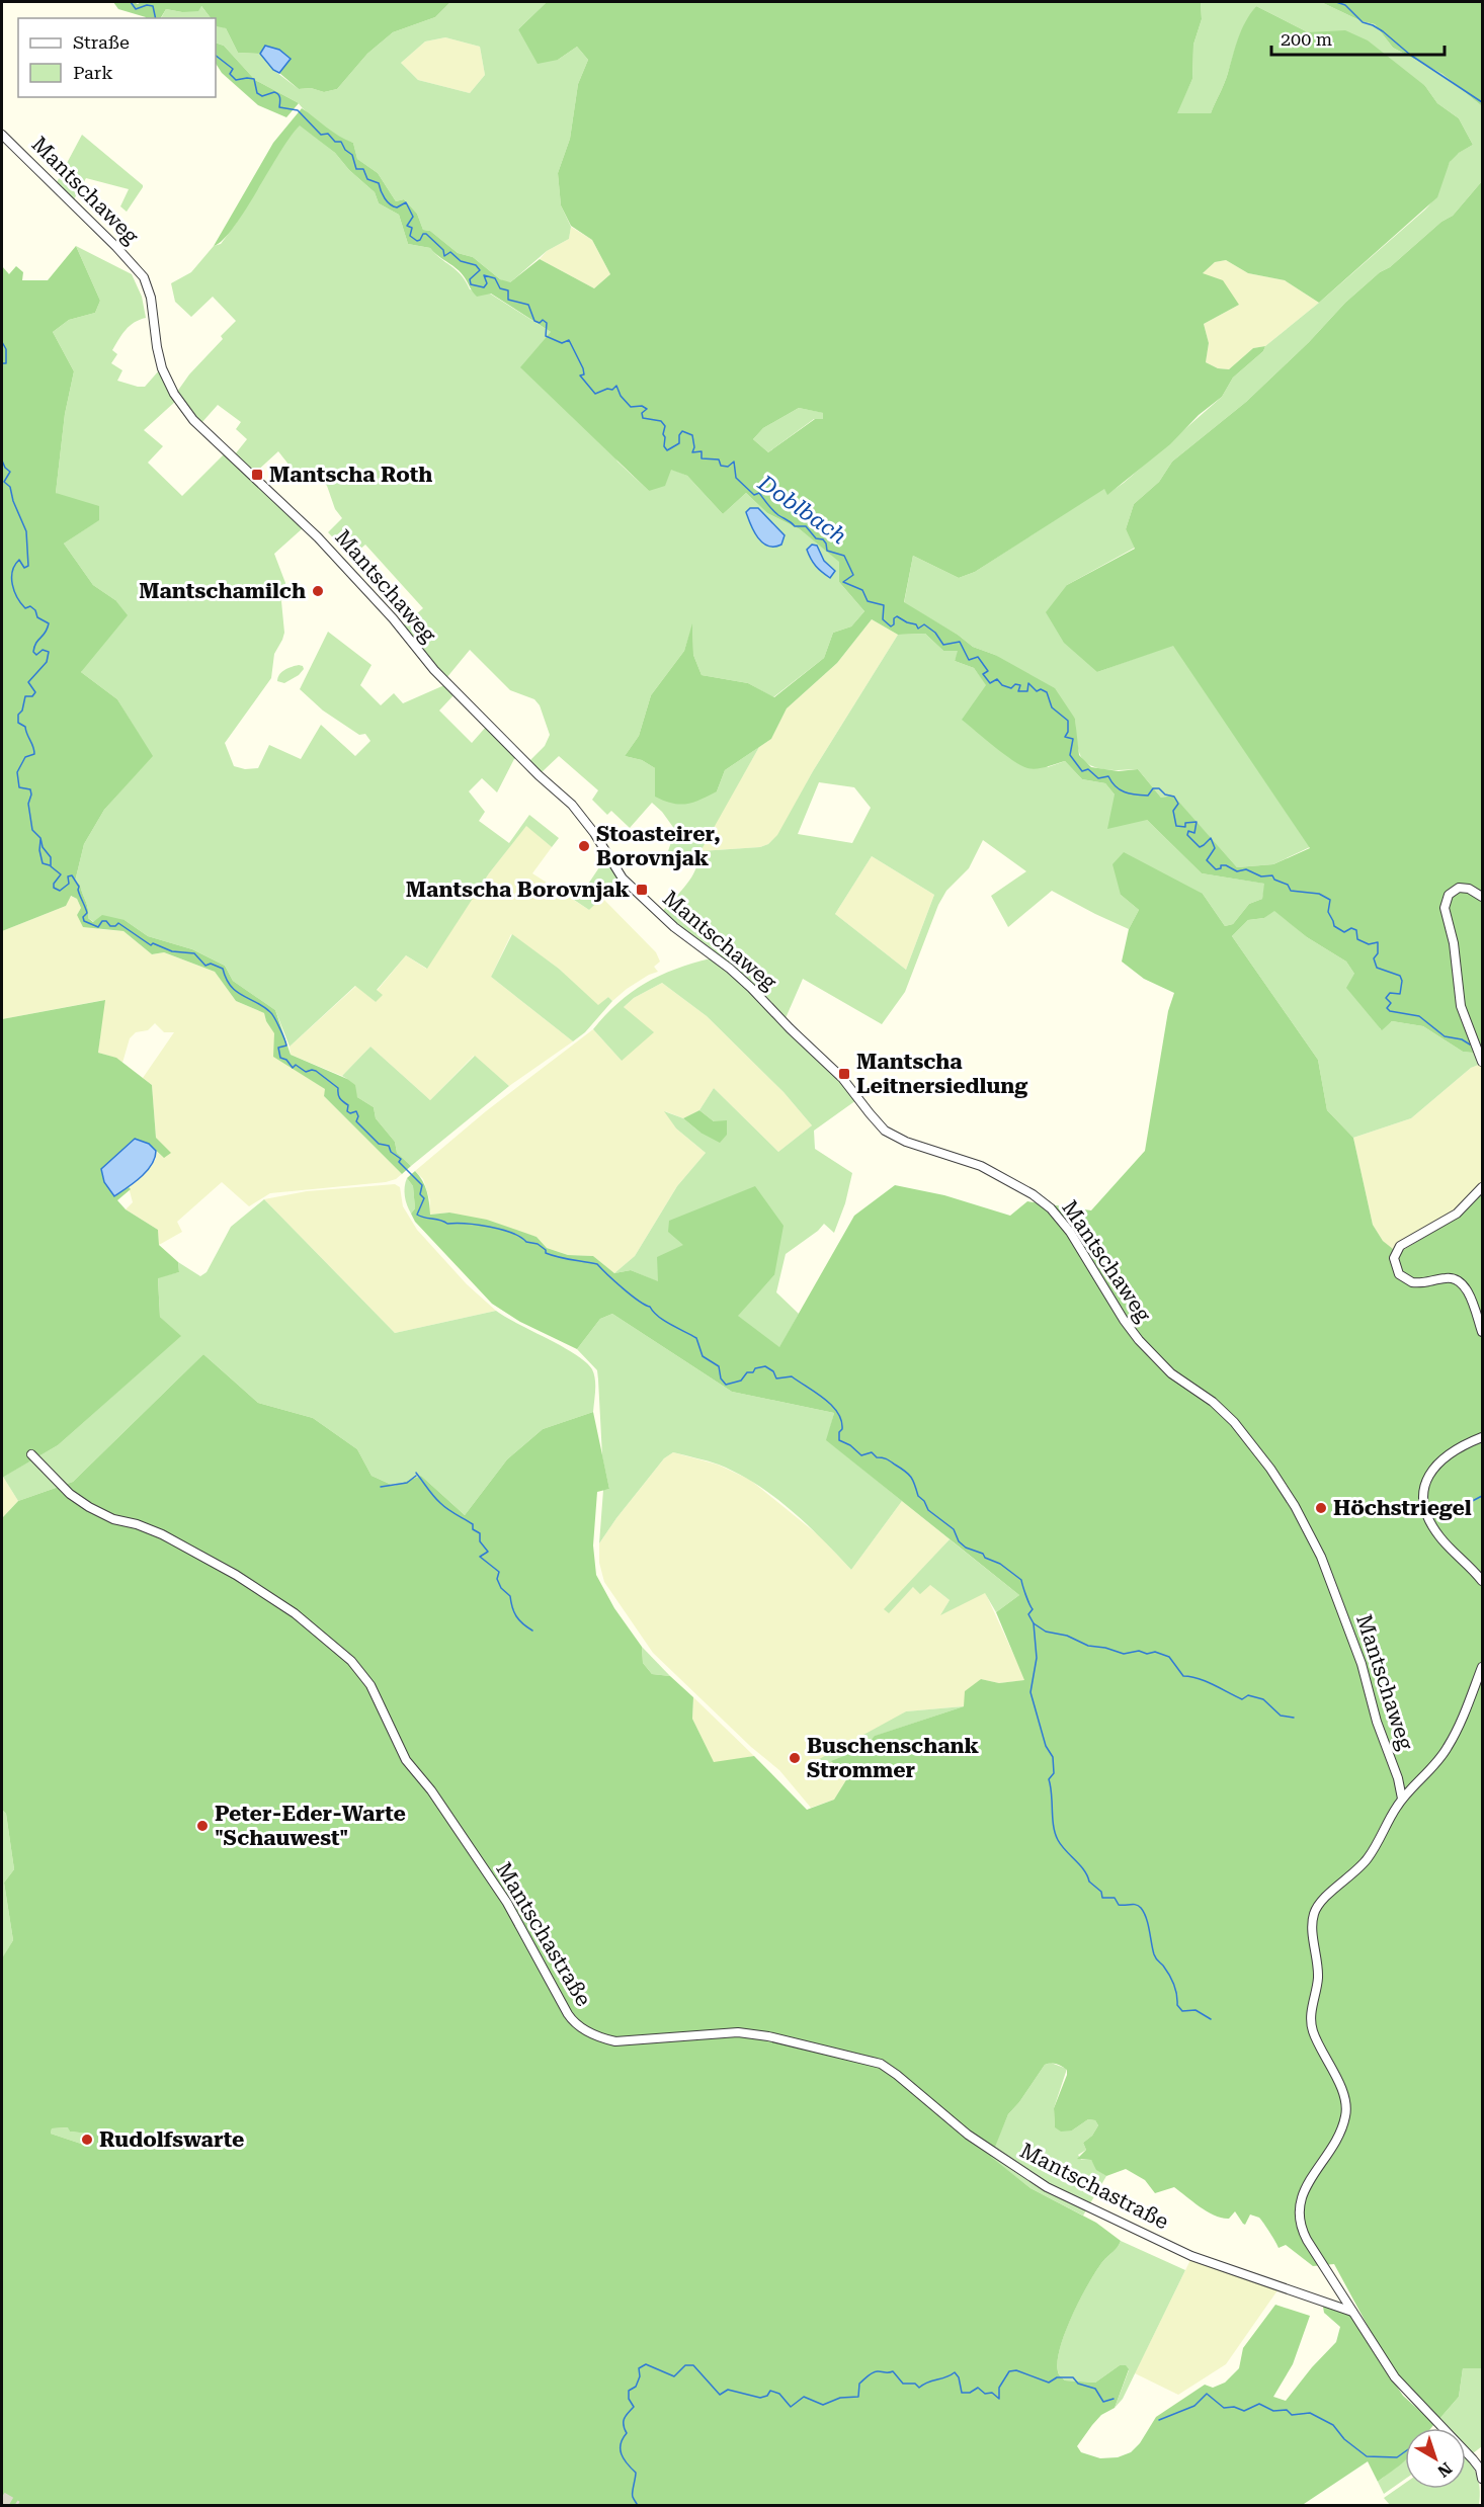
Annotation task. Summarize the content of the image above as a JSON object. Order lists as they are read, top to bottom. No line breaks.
{"streets":{"street":["Mantschaweg","Mantschastraße"]},"water":["Doblbach"],"places":{"transit":["Mantscha Roth","Mantscha Borovnjak","Mantscha Leitnersiedlung"],"other":["Mantschamilch","Stoasteirer, Borovnjak","Höchstriegel","Buschenschank Strommer","Peter-Eder-Warte \"Schauwest\"","Rudolfswarte"]},"legend":["Straße","Park"],"scale_bar":"200 m","north":"bottom right"}
